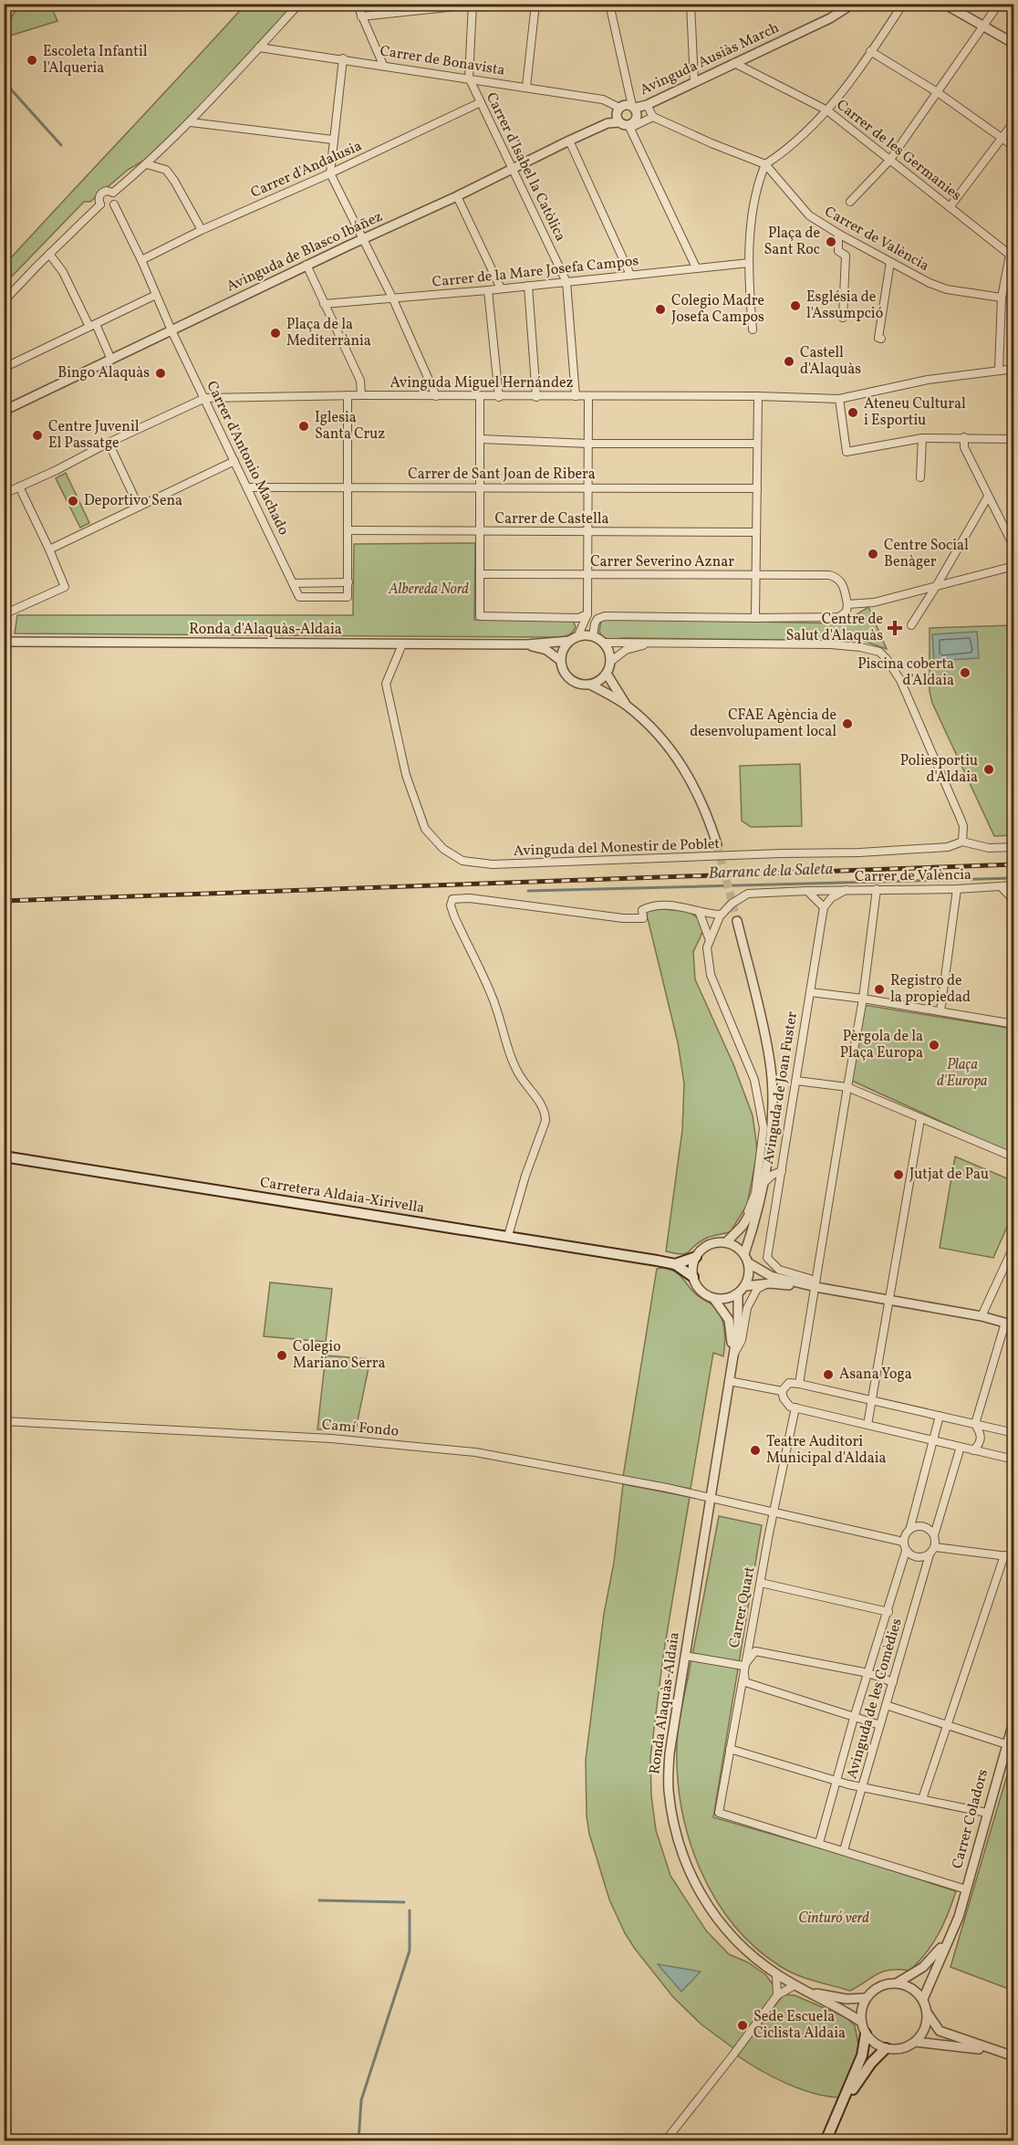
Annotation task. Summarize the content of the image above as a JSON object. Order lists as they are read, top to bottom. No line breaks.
{"streets":{"main road":["Carretera Aldaia-Xirivella"],"street":["Avinguda Ausiàs March","Carrer de Bonavista","Carrer de les Germanies","Carrer d'Isabel la Catòlica","Carrer d'Andalusia","Carrer de València","Avinguda de Blasco Ibáñez","Carrer de la Mare Josefa Campos","Avinguda Miguel Hernández","Carrer d'Antonio Machado","Carrer de Sant Joan de Ribera","Carrer de Castella","Carrer Severino Aznar","Ronda d'Alaquàs-Aldaia","Avinguda del Monestir de Poblet","Avinguda de Joan Fuster","Camí Fondo","Carrer Quart","Avinguda de les Comèdies","Ronda Alaquàs-Aldaia","Carrer Coladors"]},"crossings":[["Avinguda Ausiàs March","Carrer de Bonavista"],["Avinguda Ausiàs March","Carrer de les Germanies"],["Avinguda Ausiàs March","Carrer de València"],["Avinguda Ausiàs March","Avinguda de Blasco Ibáñez"],["Carrer de Bonavista","Carrer d'Isabel la Catòlica"],["Carrer de Bonavista","Avinguda de Blasco Ibáñez"],["Carrer d'Isabel la Catòlica","Carrer d'Andalusia"],["Carrer d'Isabel la Catòlica","Avinguda de Blasco Ibáñez"],["Carrer d'Isabel la Catòlica","Carrer de la Mare Josefa Campos"],["Carrer d'Isabel la Catòlica","Avinguda Miguel Hernández"],["Carrer d'Andalusia","Carrer d'Antonio Machado"],["Avinguda de Blasco Ibáñez","Carrer d'Antonio Machado"],["Avinguda Miguel Hernández","Carrer d'Antonio Machado"],["Carrer d'Antonio Machado","Carrer de Sant Joan de Ribera"],["Ronda d'Alaquàs-Aldaia","Avinguda del Monestir de Poblet"],["Camí Fondo","Carrer Quart"],["Camí Fondo","Avinguda de les Comèdies"],["Camí Fondo","Ronda Alaquàs-Aldaia"],["Carrer Quart","Avinguda de les Comèdies"],["Ronda Alaquàs-Aldaia","Carrer Coladors"]],"water":["Barranc de la Saleta"],"parks":["Albereda Nord","Plaça d'Europa","Cinturó verd"],"places":{"other":["Escoleta Infantil l'Alqueria","Plaça de Sant Roc","Església de l'Assumpció","Colegio Madre Josefa Campos","Plaça de la Mediterrània","Castell d'Alaquàs","Bingo Alaquàs","Ateneu Cultural i Esportiu","Iglesia Santa Cruz","Centre Juvenil El Passatge","Deportivo Sena","Centre Social Benàger","Piscina coberta d'Aldaia","CFAE Agència de desenvolupament local","Poliesportiu d'Aldaia","Registro de la propiedad","Pèrgola de la Plaça Europa","Jutjat de Pau","Colegio Mariano Serra","Asana Yoga","Teatre Auditori Municipal d'Aldaia","Sede Escuela Ciclista Aldaia"],"health":["Centre de Salut d'Alaquàs"]}}
